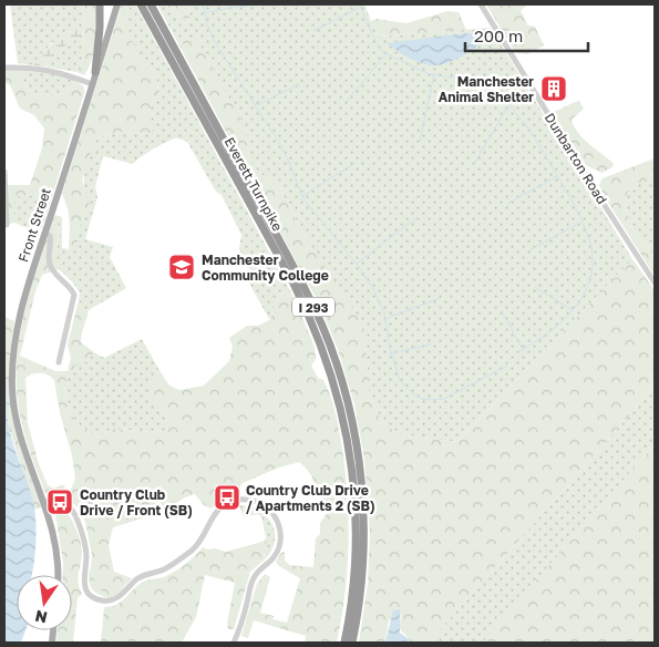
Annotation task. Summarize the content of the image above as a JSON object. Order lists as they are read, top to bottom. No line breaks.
{"streets":{"highway":["Everett Turnpike","I 293"],"main road":["Front Street"],"street":["Dunbarton Road"]},"places":{"building":["Manchester Animal Shelter"],"school or university":["Manchester Community College"],"bus stop":["Country Club Drive / Apartments 2 (SB)","Country Club Drive / Front (SB)"]},"scale_bar":"200 m","north":"bottom"}
